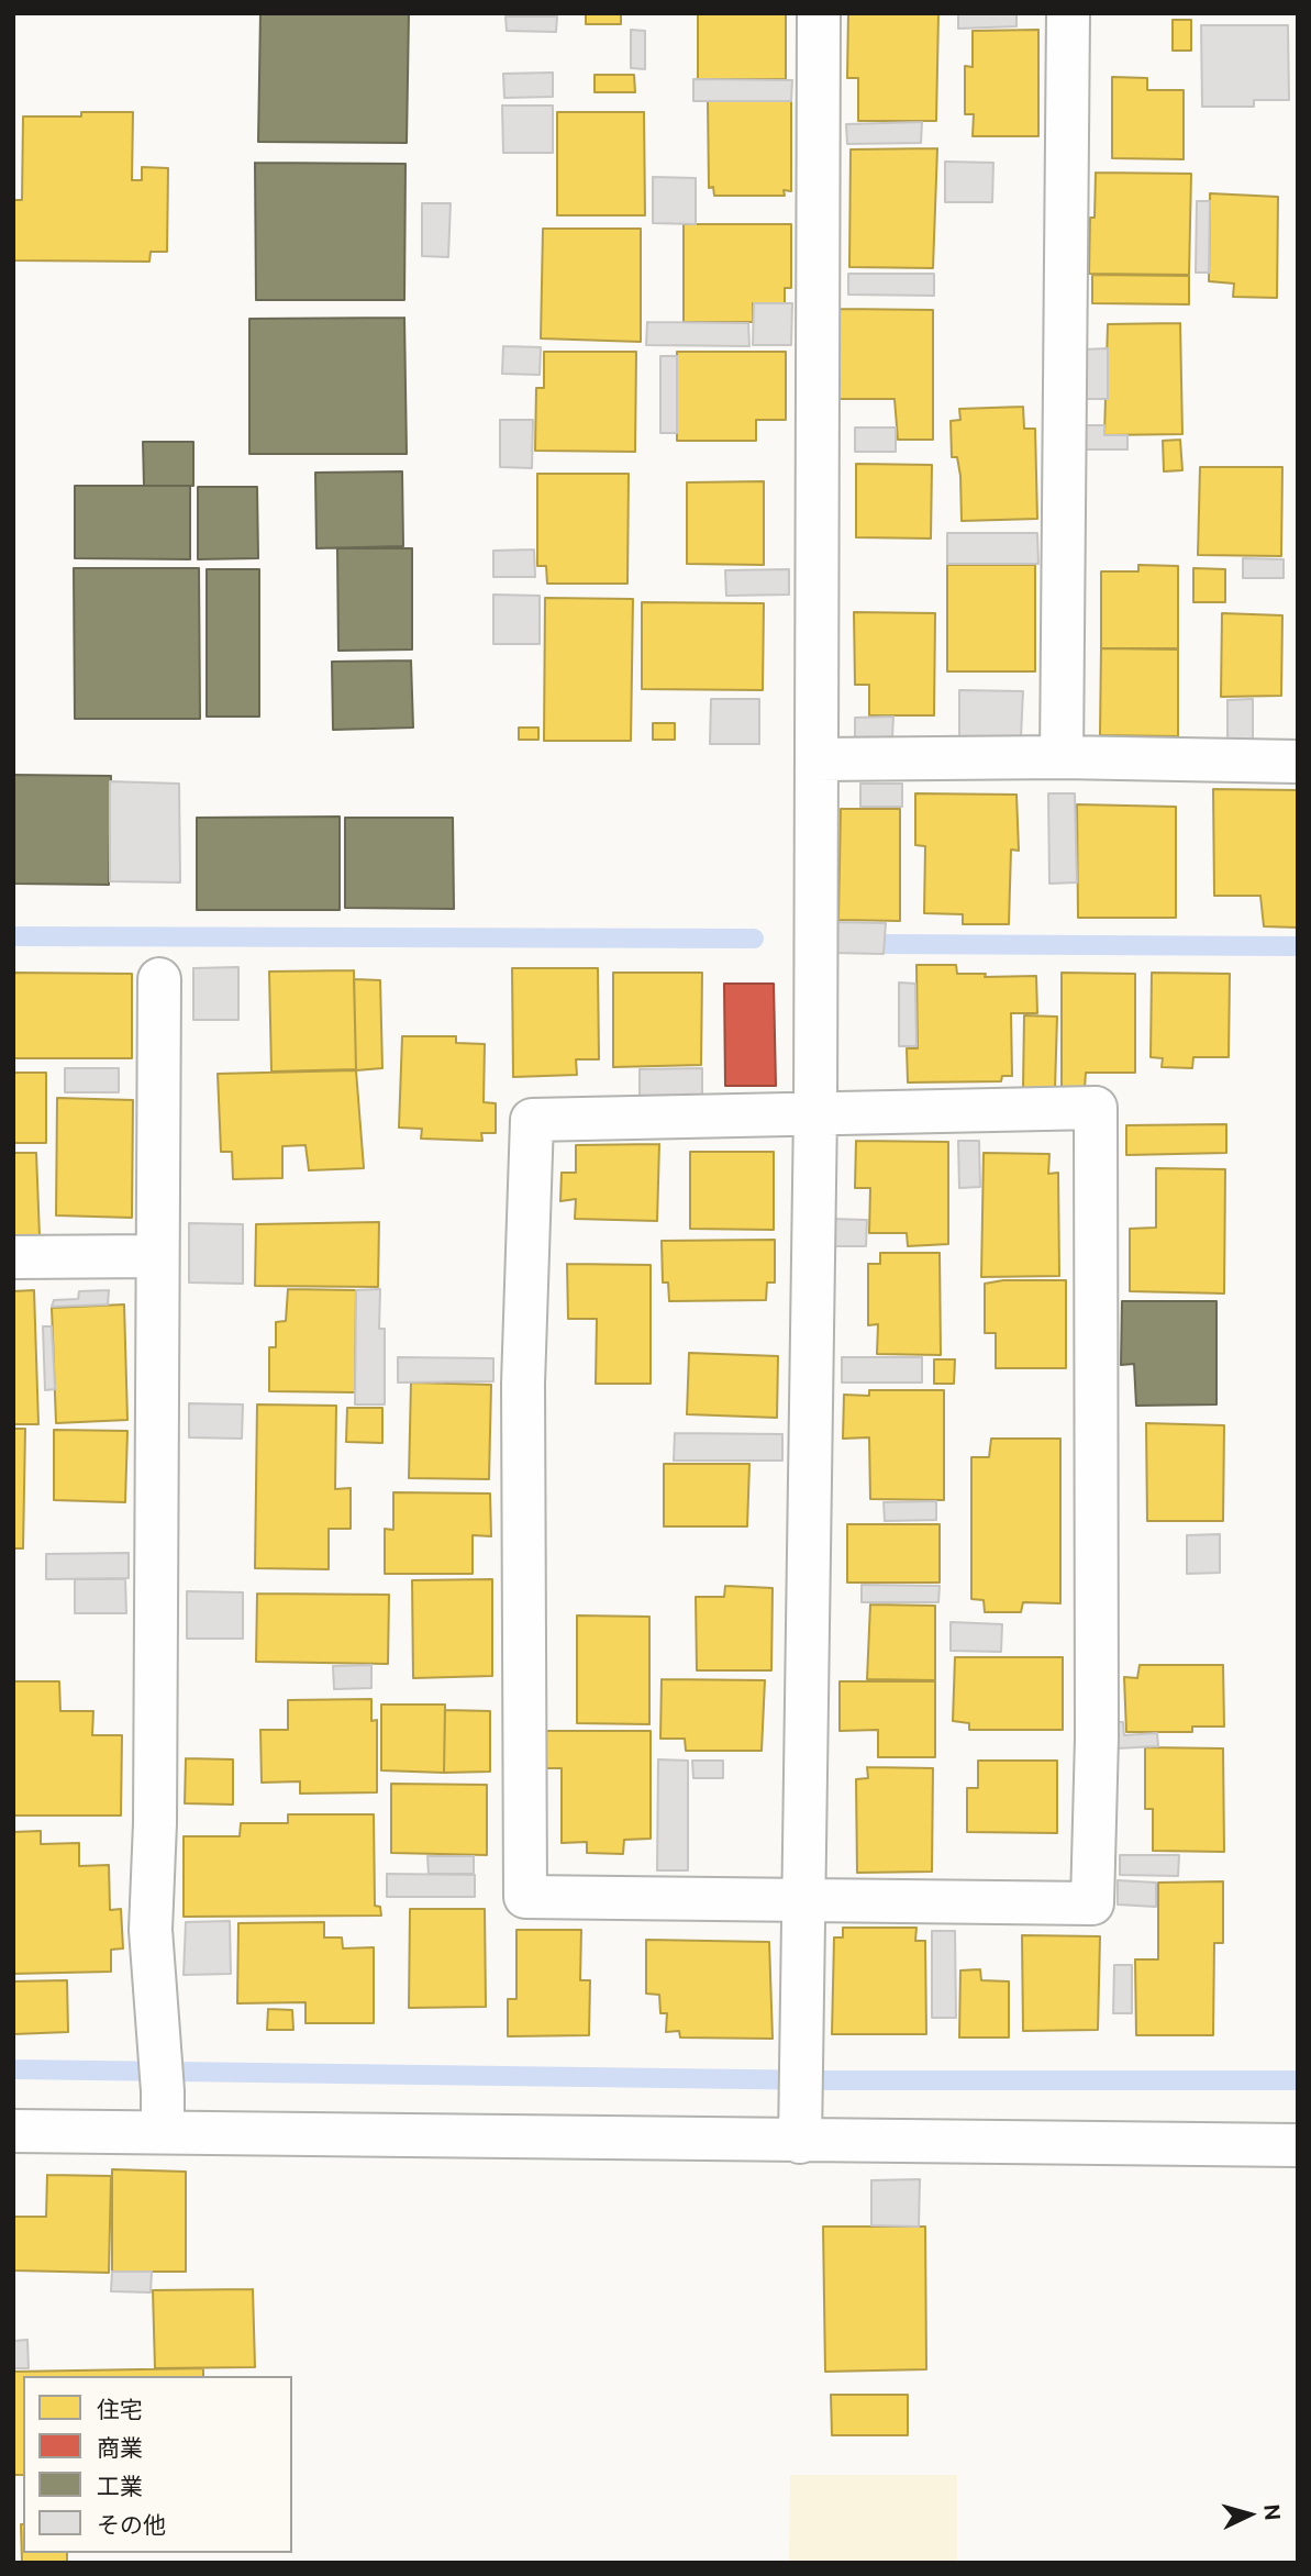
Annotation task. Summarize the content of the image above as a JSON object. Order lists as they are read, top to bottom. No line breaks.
{"legend":["住宅","商業","工業","その他"],"north":"right"}
